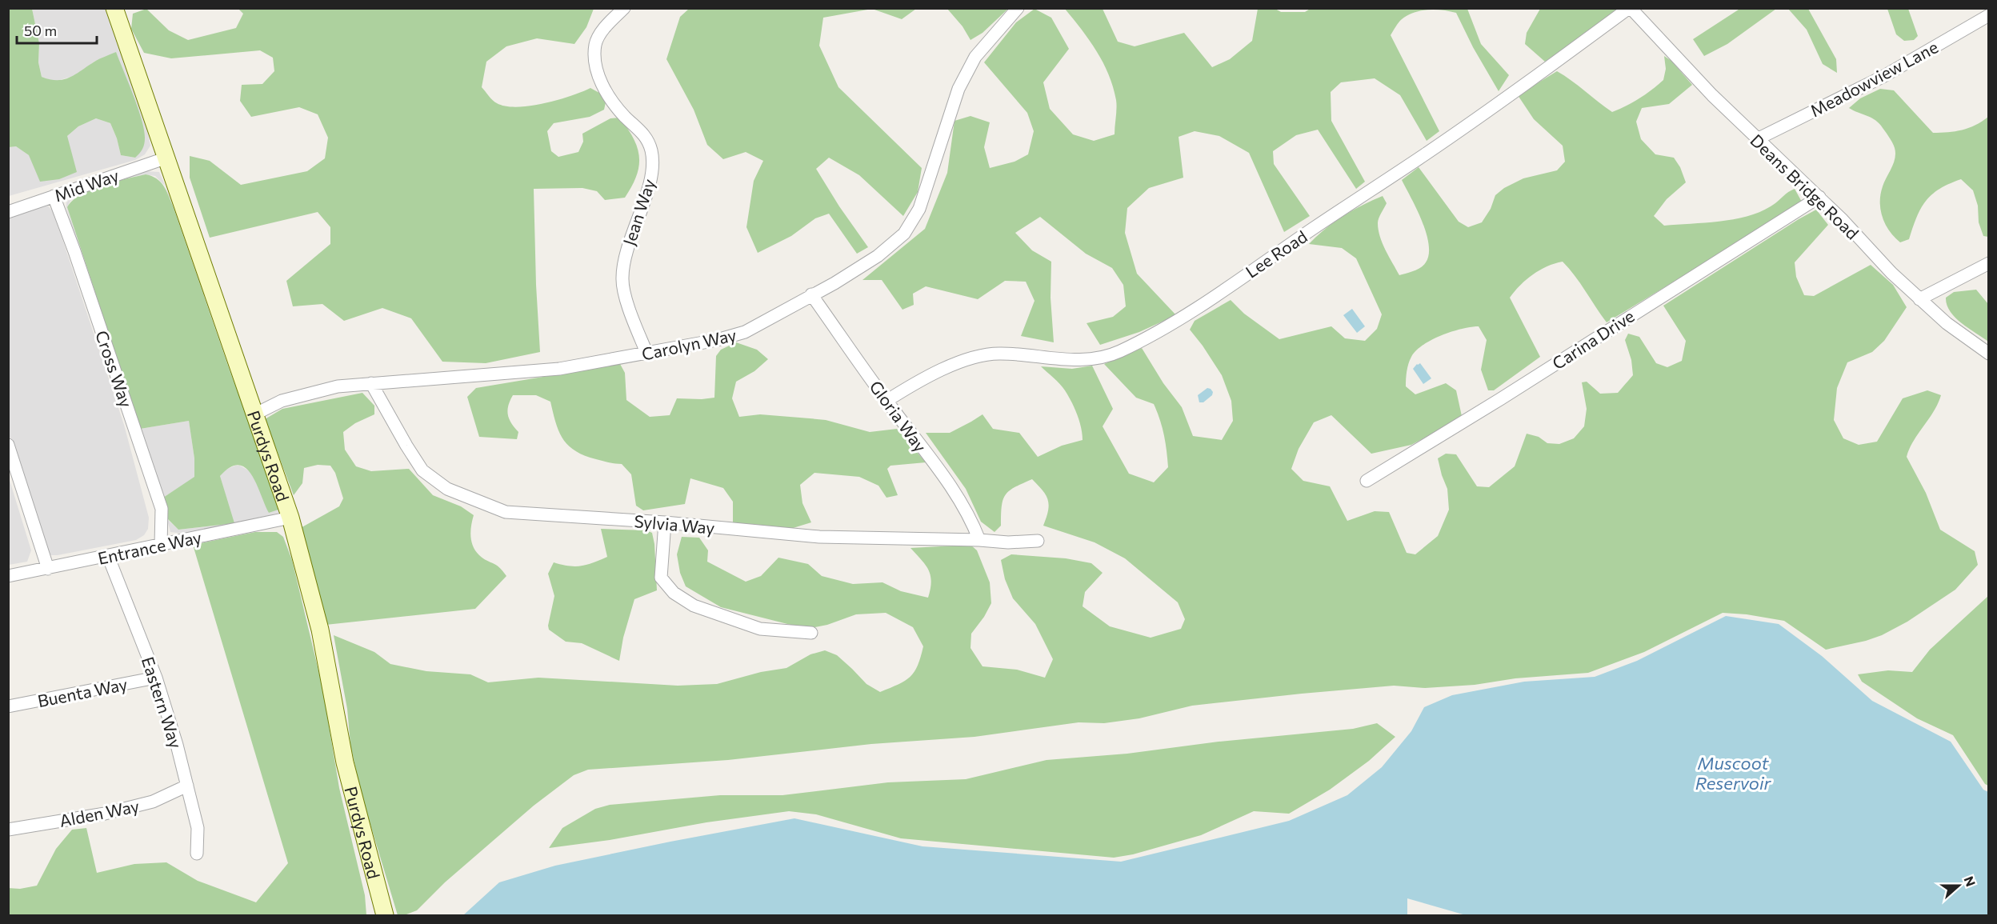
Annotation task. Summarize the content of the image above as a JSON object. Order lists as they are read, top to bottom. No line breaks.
{"streets":{"main road":["Purdys Road"],"street":["Meadowview Lane","Mid Way","Deans Bridge Road","Jean Way","Lee Road","Carina Drive","Carolyn Way","Cross Way","Gloria Way","Sylvia Way","Entrance Way","Buenta Way","Eastern Way","Alden Way"]},"crossings":[["Meadowview Lane","Deans Bridge Road"],["Mid Way","Cross Way"],["Mid Way","Purdys Road"],["Deans Bridge Road","Lee Road"],["Deans Bridge Road","Carina Drive"],["Jean Way","Carolyn Way"],["Lee Road","Gloria Way"],["Carolyn Way","Gloria Way"],["Carolyn Way","Purdys Road"],["Carolyn Way","Sylvia Way"],["Cross Way","Entrance Way"],["Gloria Way","Sylvia Way"],["Purdys Road","Entrance Way"],["Entrance Way","Eastern Way"],["Buenta Way","Eastern Way"],["Eastern Way","Alden Way"]],"water":["Muscoot Reservoir"],"scale_bar":"50 m","north":"right"}
